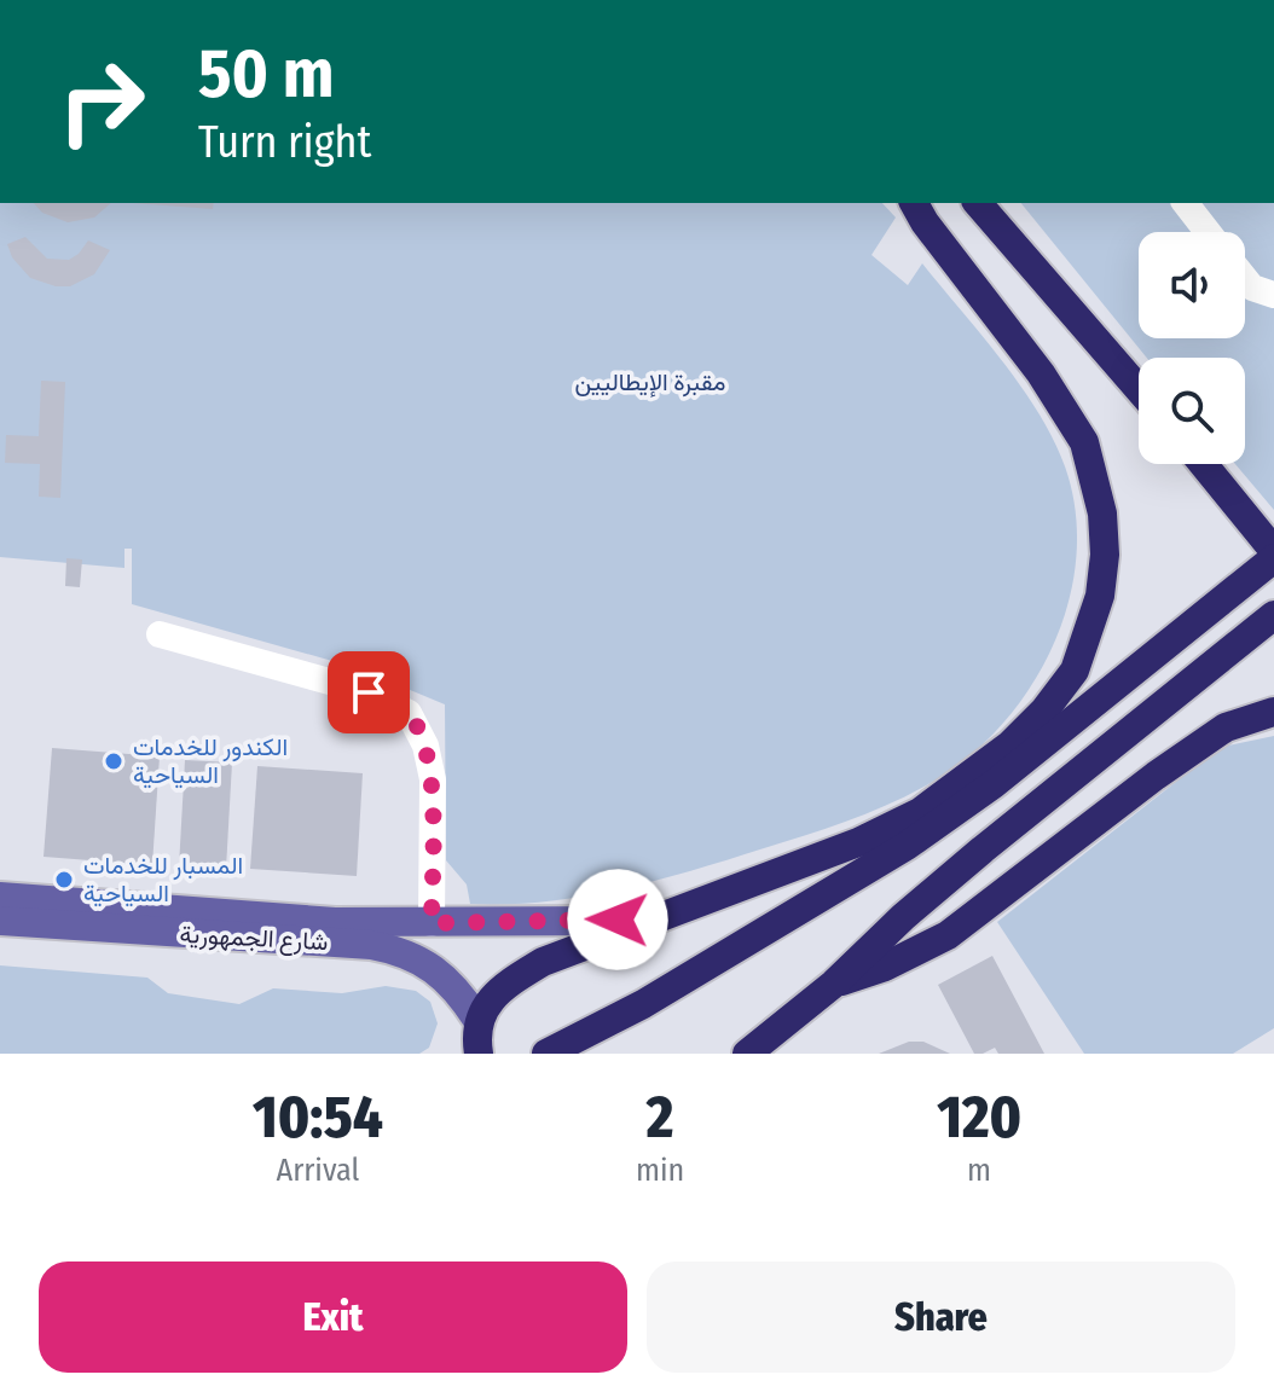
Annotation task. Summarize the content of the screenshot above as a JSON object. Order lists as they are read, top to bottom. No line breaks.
{"streets":{"main road":["شارع الجمهورية"]},"parks":["مقبرة الإيطاليين"],"places":["الكندور للخدمات السياحية","المسبار للخدمات السياحية"],"page":{"turn":["50 m","Turn right"],"eta":["10:54","Arrival","2","min","120","m"],"buttons":["Exit","Share"]}}
